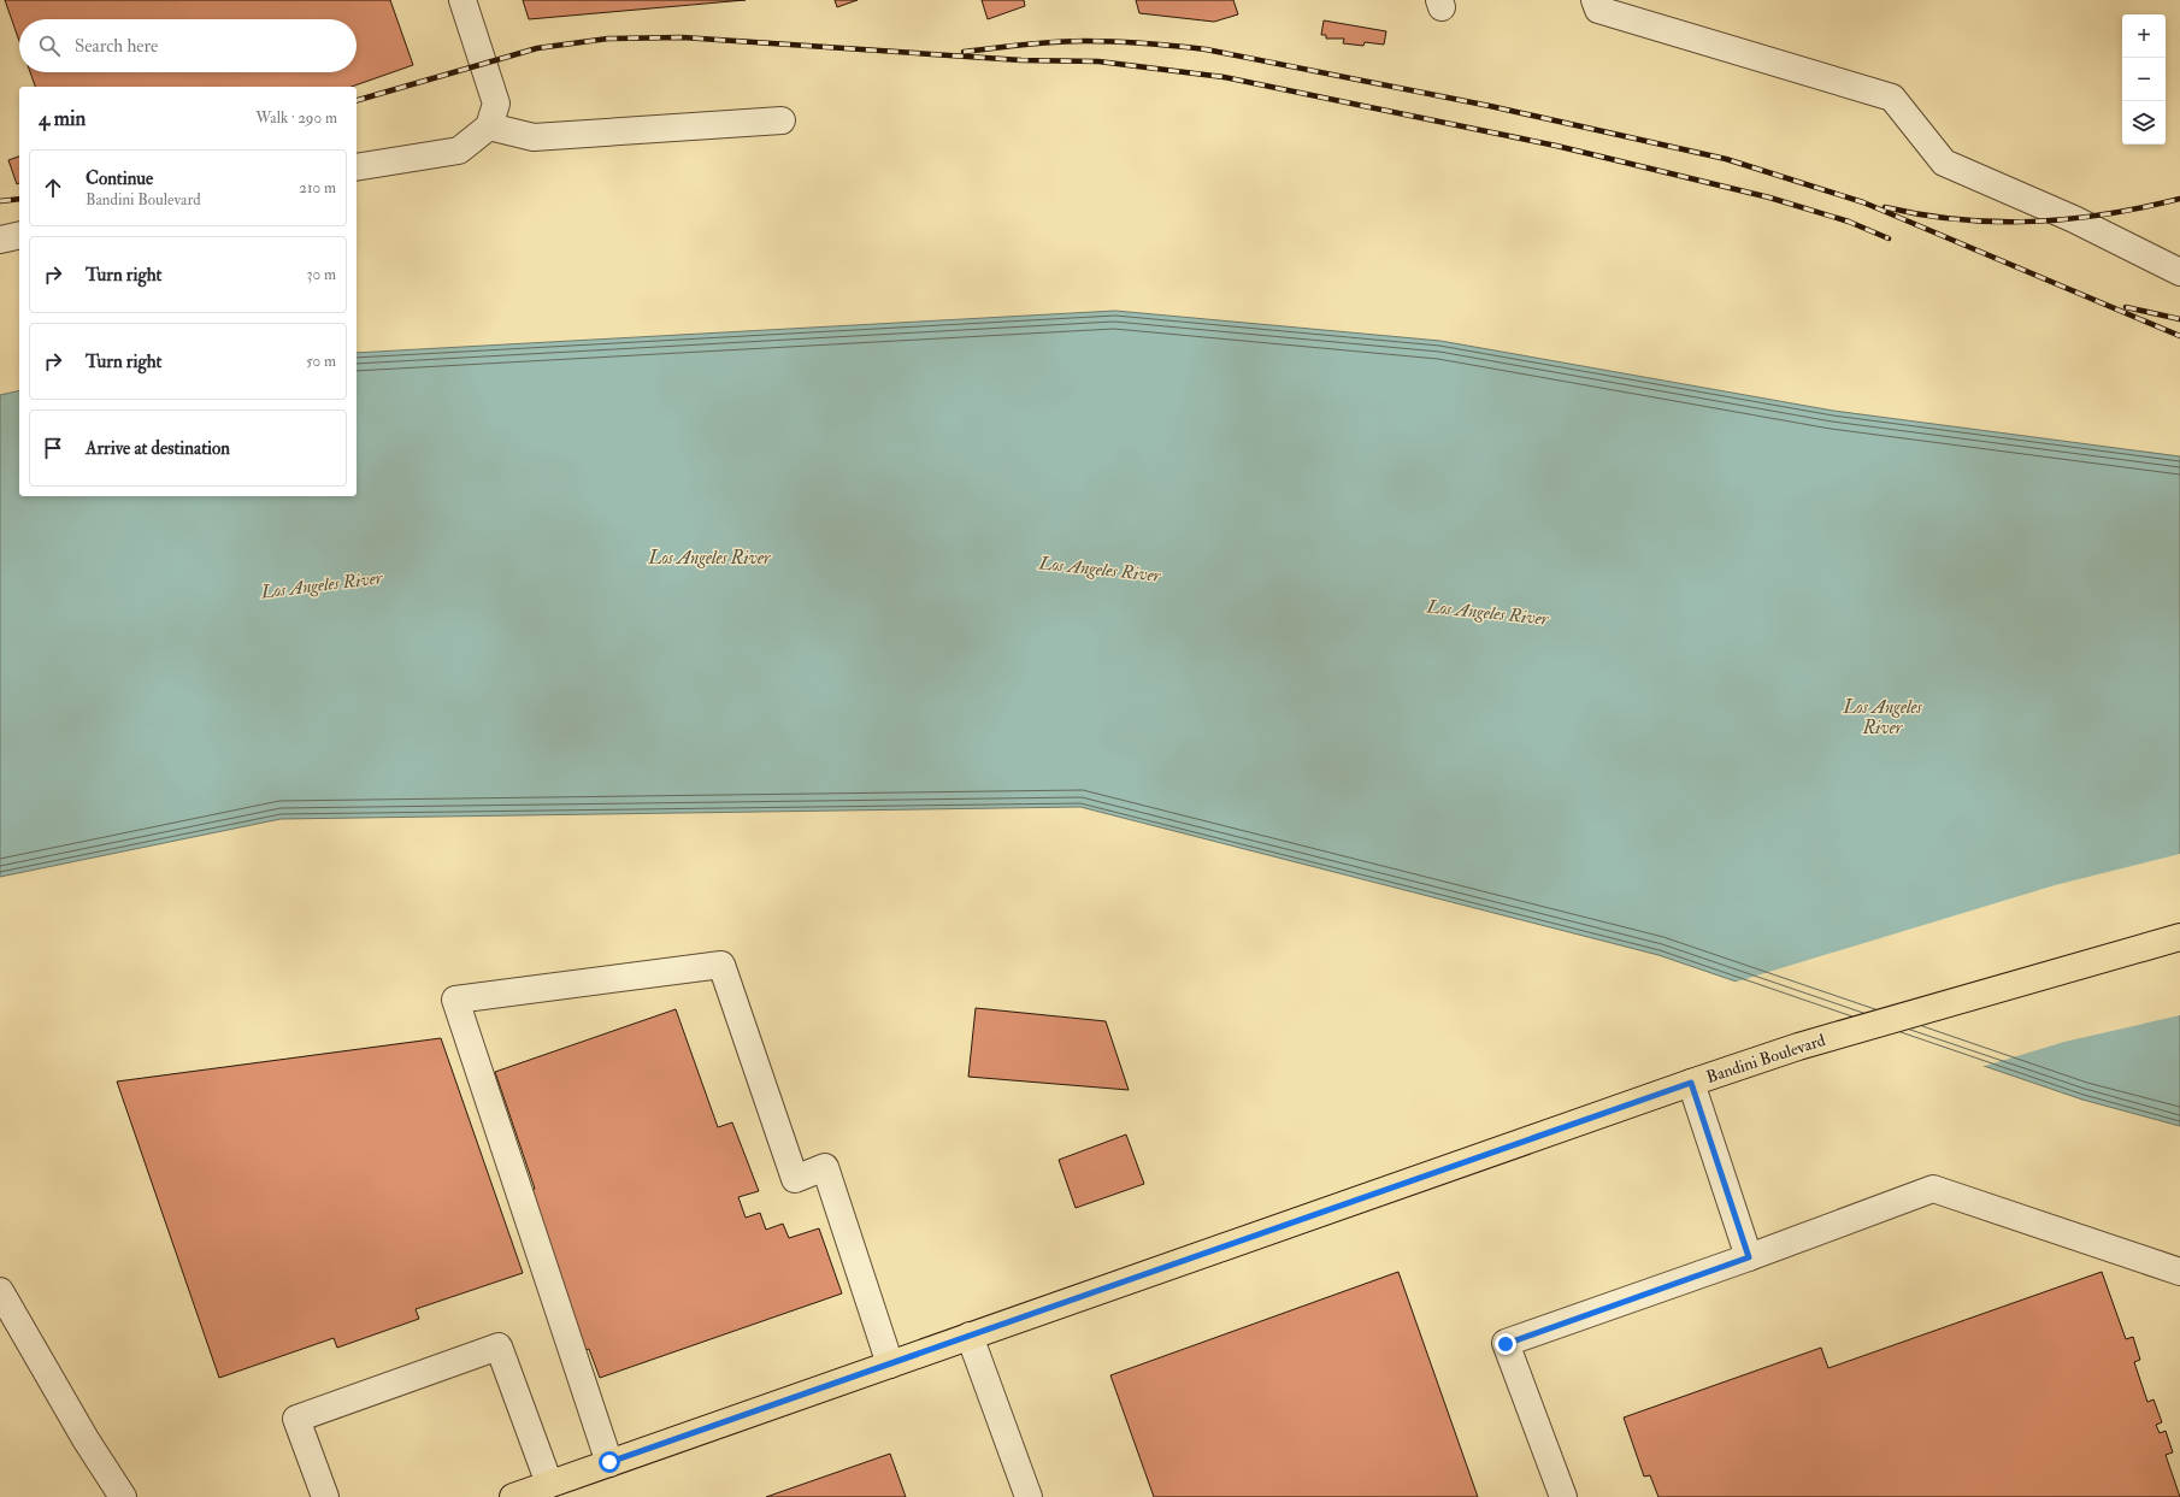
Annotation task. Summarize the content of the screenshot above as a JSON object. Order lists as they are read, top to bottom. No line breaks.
{"streets":{"main road":["Bandini Boulevard"]},"water":["Los Angeles River"],"page":{"map_buttons":["+","−"],"search":"Search here","heading":["4 min","Walk · 290 m"],"list":[["Continue","Bandini Boulevard","210 m"],["Turn right","30 m"],["Turn right","50 m"],"Arrive at destination"]}}
